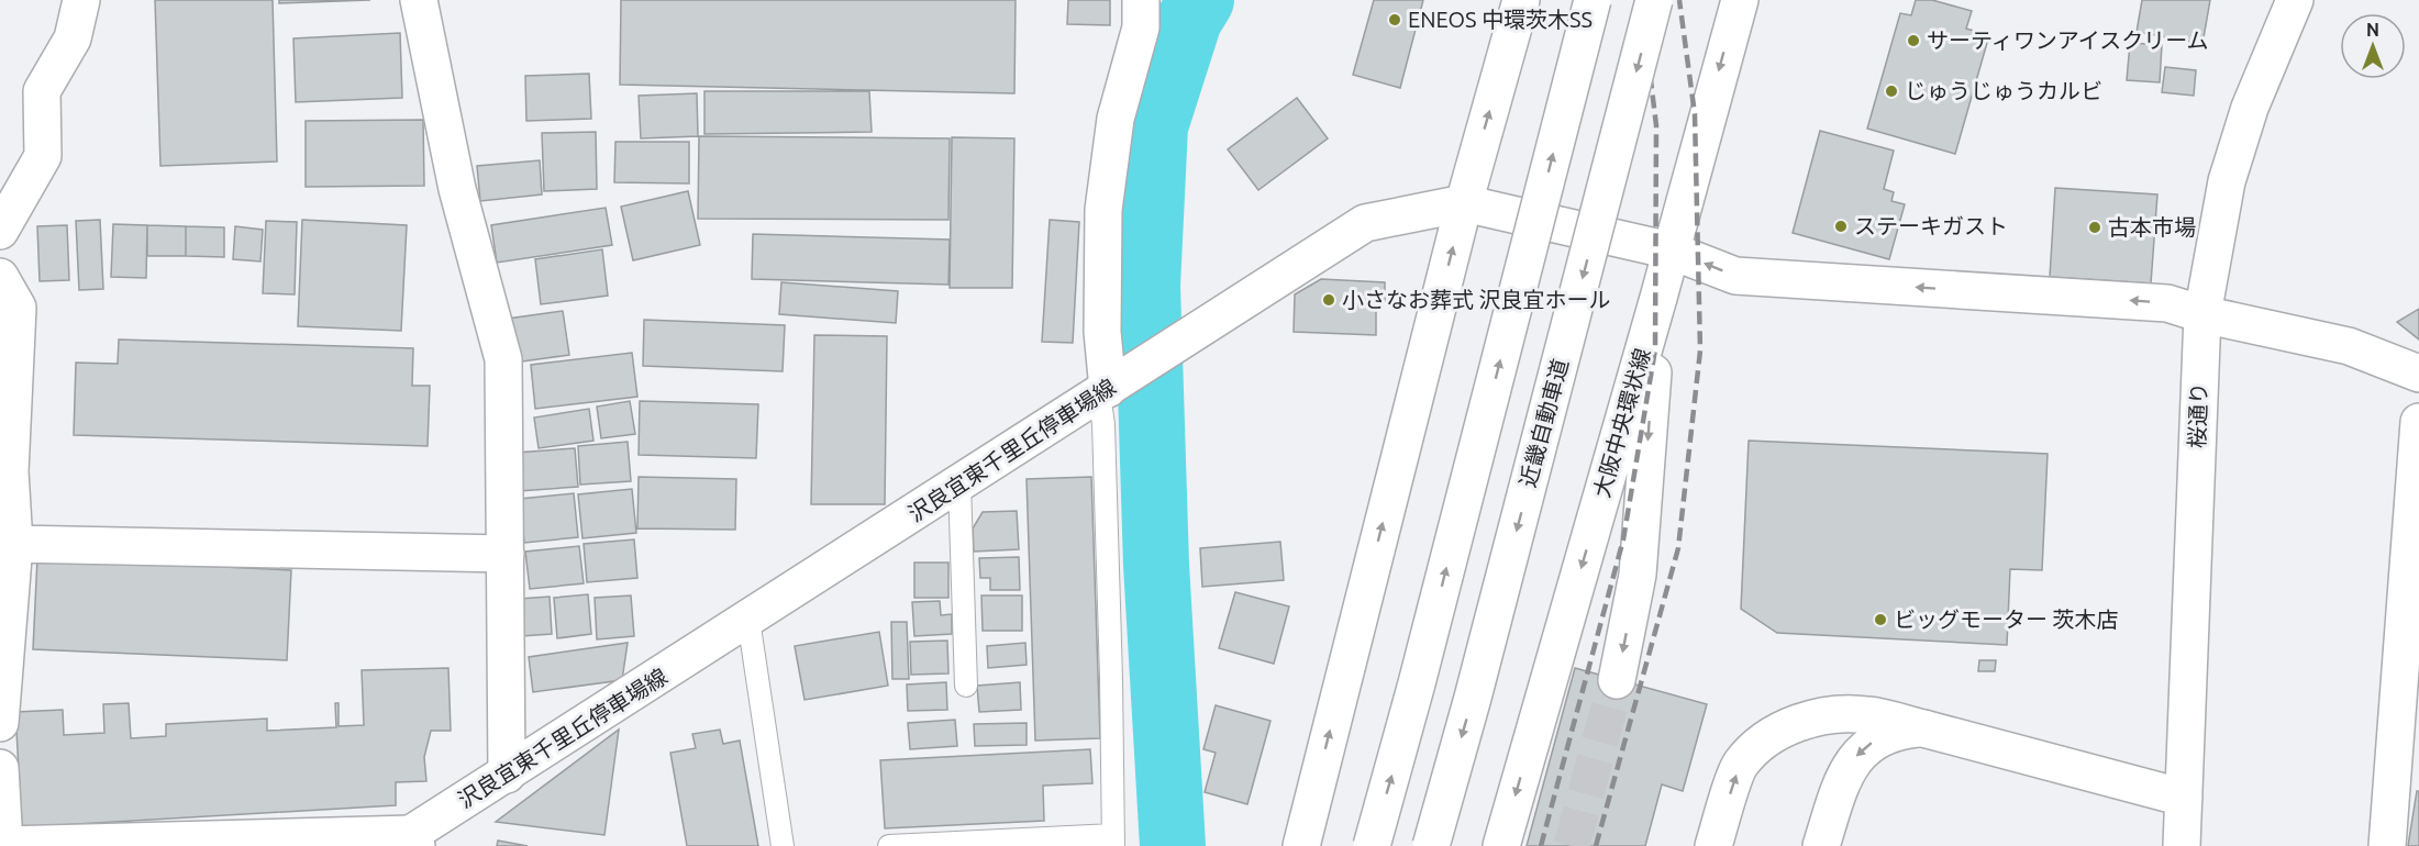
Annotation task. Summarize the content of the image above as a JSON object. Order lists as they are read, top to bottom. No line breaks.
{"streets":{"main road":["桜通り","近畿自動車道","大阪中央環状線","沢良宜東千里丘停車場線"]},"crossings":[["桜通り","沢良宜東千里丘停車場線"],["大阪中央環状線","沢良宜東千里丘停車場線"]],"places":["ENEOS 中環茨木SS","サーティワンアイスクリーム","じゅうじゅうカルビ","ステーキガスト","古本市場","小さなお葬式 沢良宜ホール","ビッグモーター 茨木店"],"north":"top"}
